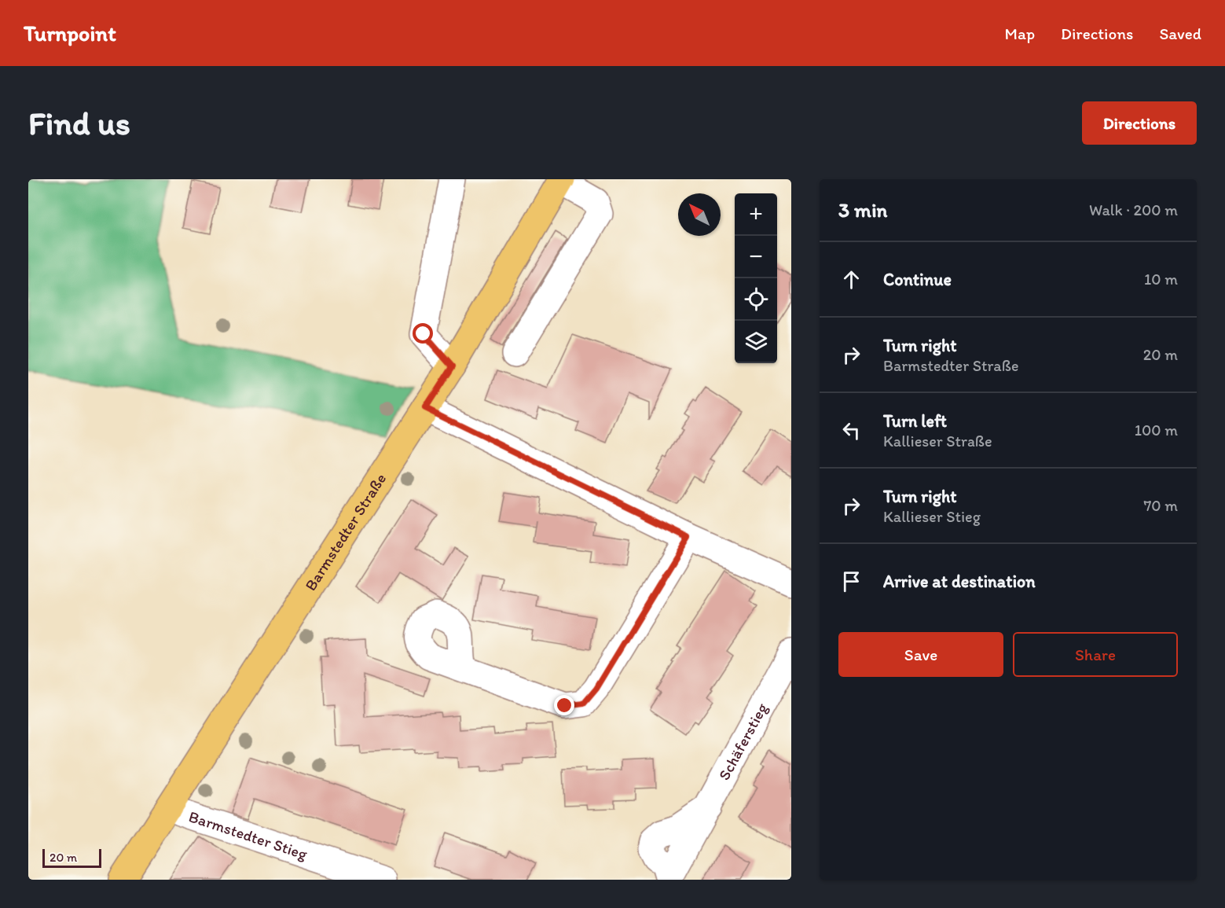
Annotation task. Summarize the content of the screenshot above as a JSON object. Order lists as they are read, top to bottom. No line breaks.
{"streets":{"main road":["Barmstedter Straße"],"street":["Schäferstieg","Barmstedter Stieg"]},"crossings":[["Barmstedter Straße","Barmstedter Stieg"]],"scale_bar":"20 m","north":"top left","page":{"header":"Turnpoint","nav":["Map","Directions","Saved"],"buttons":["Directions",["Save","Share"]],"title":"Find us","heading":["3 min","Walk · 200 m"],"map_buttons":["+","−"],"list":[["Continue","10 m"],["Turn right","Barmstedter Straße","20 m"],["Turn left","Kallieser Straße","100 m"],["Turn right","Kallieser Stieg","70 m"],"Arrive at destination"],"scale":"20 m"}}
